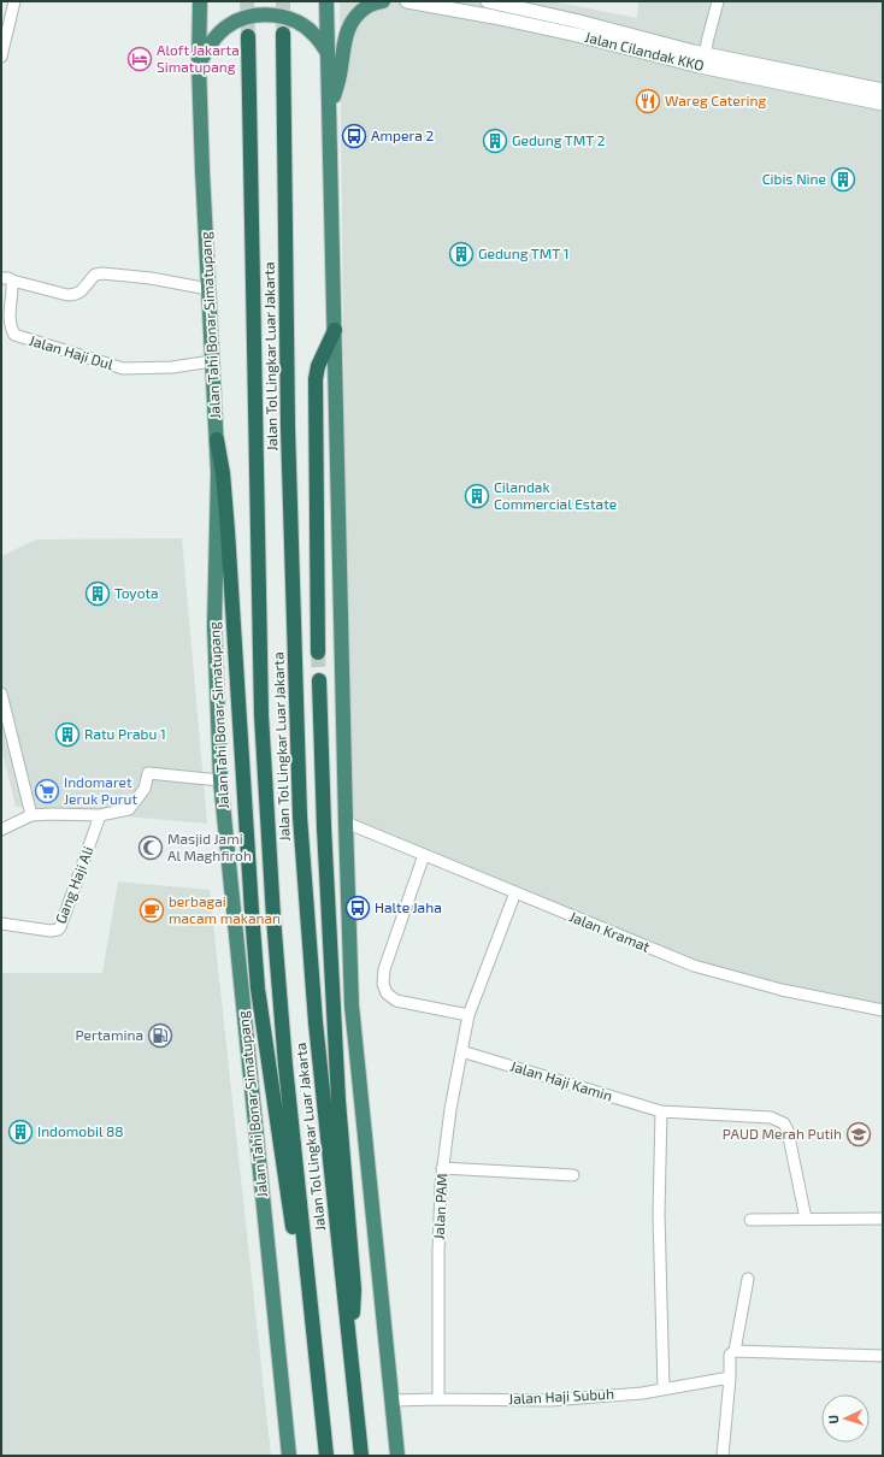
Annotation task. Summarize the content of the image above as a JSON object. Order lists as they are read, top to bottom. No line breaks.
{"streets":{"highway":["Jalan Tahi Bonar Simatupang","Jalan Tol Lingkar Luar Jakarta"],"street":["Jalan Cilandak KKO","Jalan Haji Dul","Gang Haji Ali","Jalan Kramat","Jalan Haji Kamin","Jalan PAM","Jalan Haji Subuh"]},"crossings":[["Jalan Tahi Bonar Simatupang","Jalan Haji Dul"],["Jalan Kramat","Jalan PAM"],["Jalan Haji Kamin","Jalan PAM"],["Jalan PAM","Jalan Haji Subuh"]],"places":{"hotel":["Aloft Jakarta Simatupang"],"restaurant":["Wareg Catering"],"bus stop":["Ampera 2","Halte Jaha"],"building":["Gedung TMT 2","Cibis Nine","Gedung TMT 1","Cilandak Commercial Estate","Toyota","Ratu Prabu 1","Indomobil 88"],"supermarket":["Indomaret Jeruk Purut"],"mosque":["Masjid Jami Al Maghfiroh"],"cafe":["berbagai macam makanan"],"fuel station":["Pertamina"],"school or university":["PAUD Merah Putih"]},"north":"left"}
